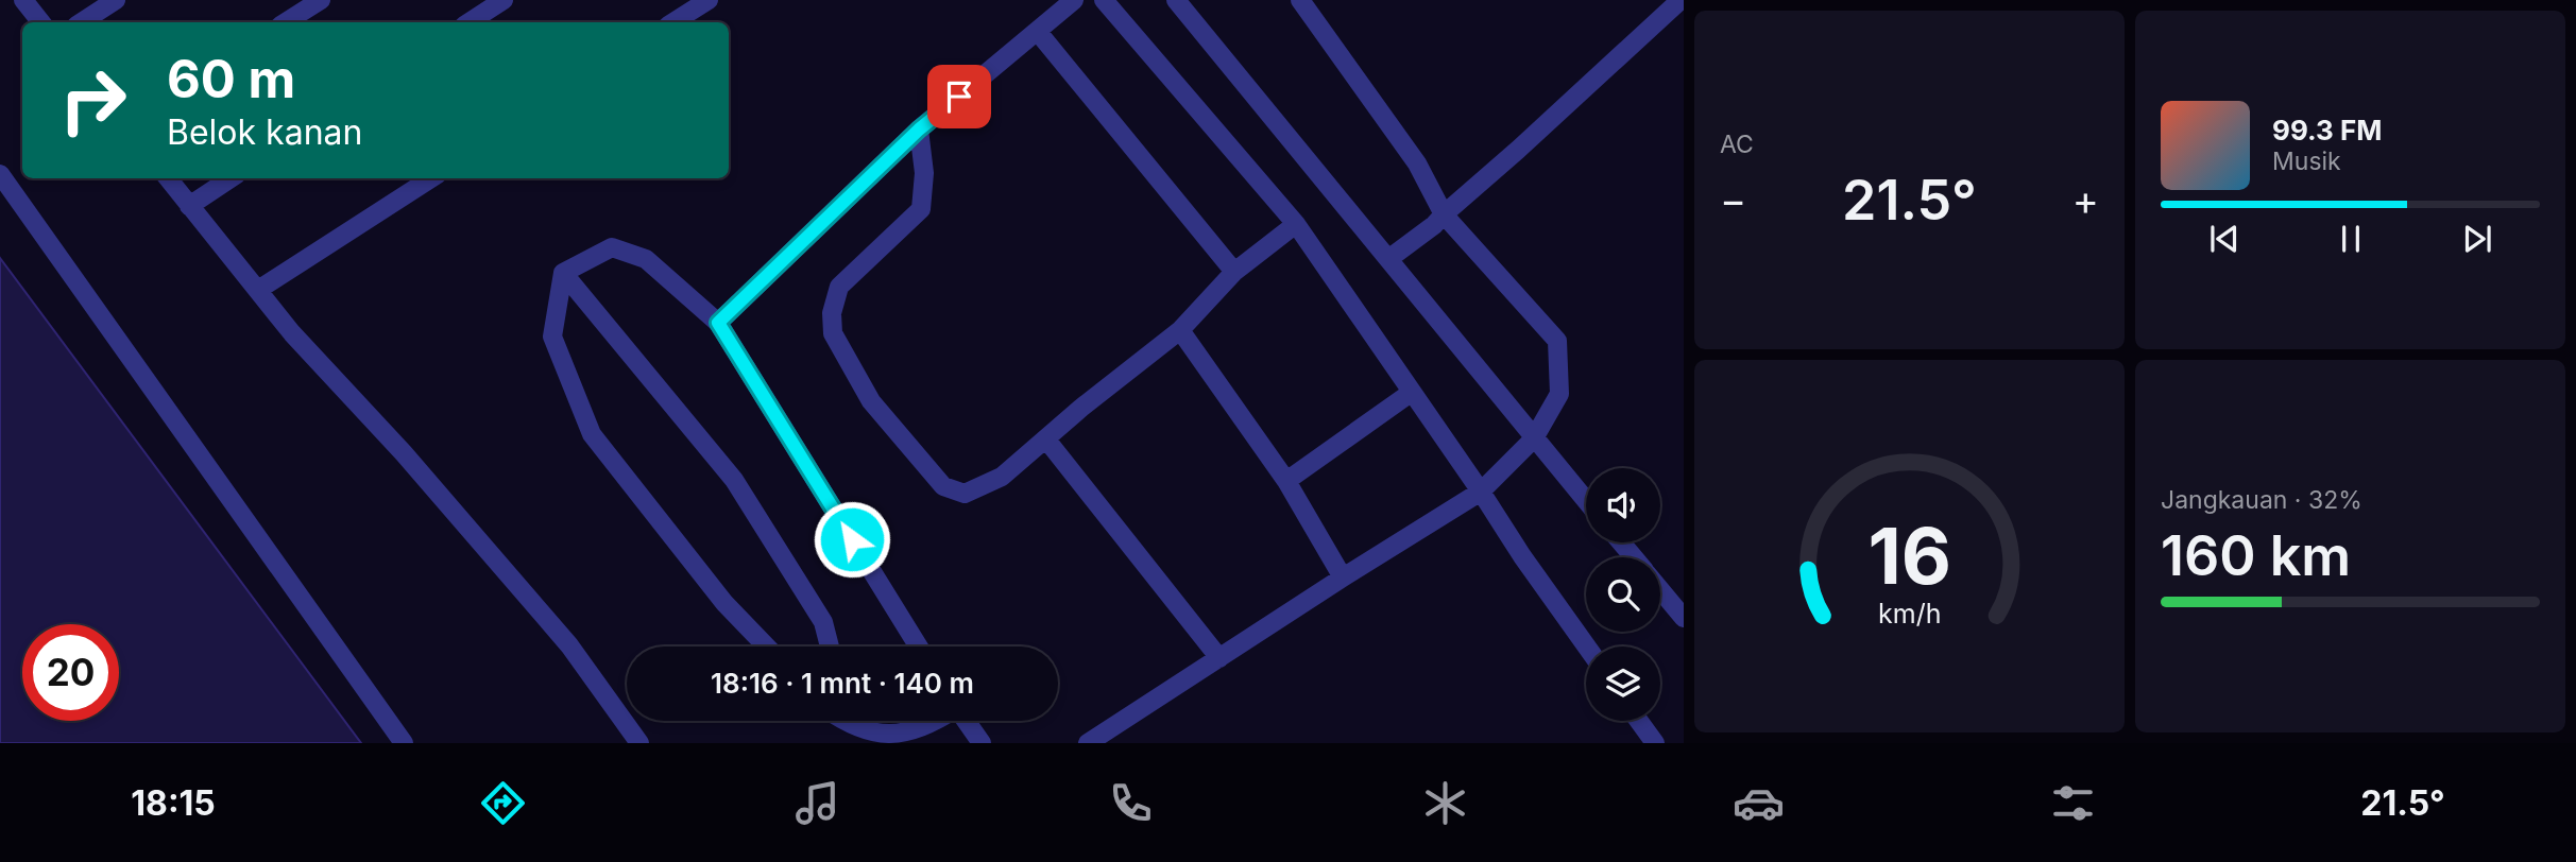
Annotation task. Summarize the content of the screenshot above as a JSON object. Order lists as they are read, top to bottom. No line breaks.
{"page":{"tile":["AC",["Jangkauan · 32%","160 km"]],"turn":["60 m","Belok kanan"],"song":["99.3 FM","Musik"],"heat":["−","21.5°","+"],"limit":"20","trip":"18:16 · 1 mnt · 140 m","tabs":["18:15","21.5°"],"gauge":["16","km/h"]}}
